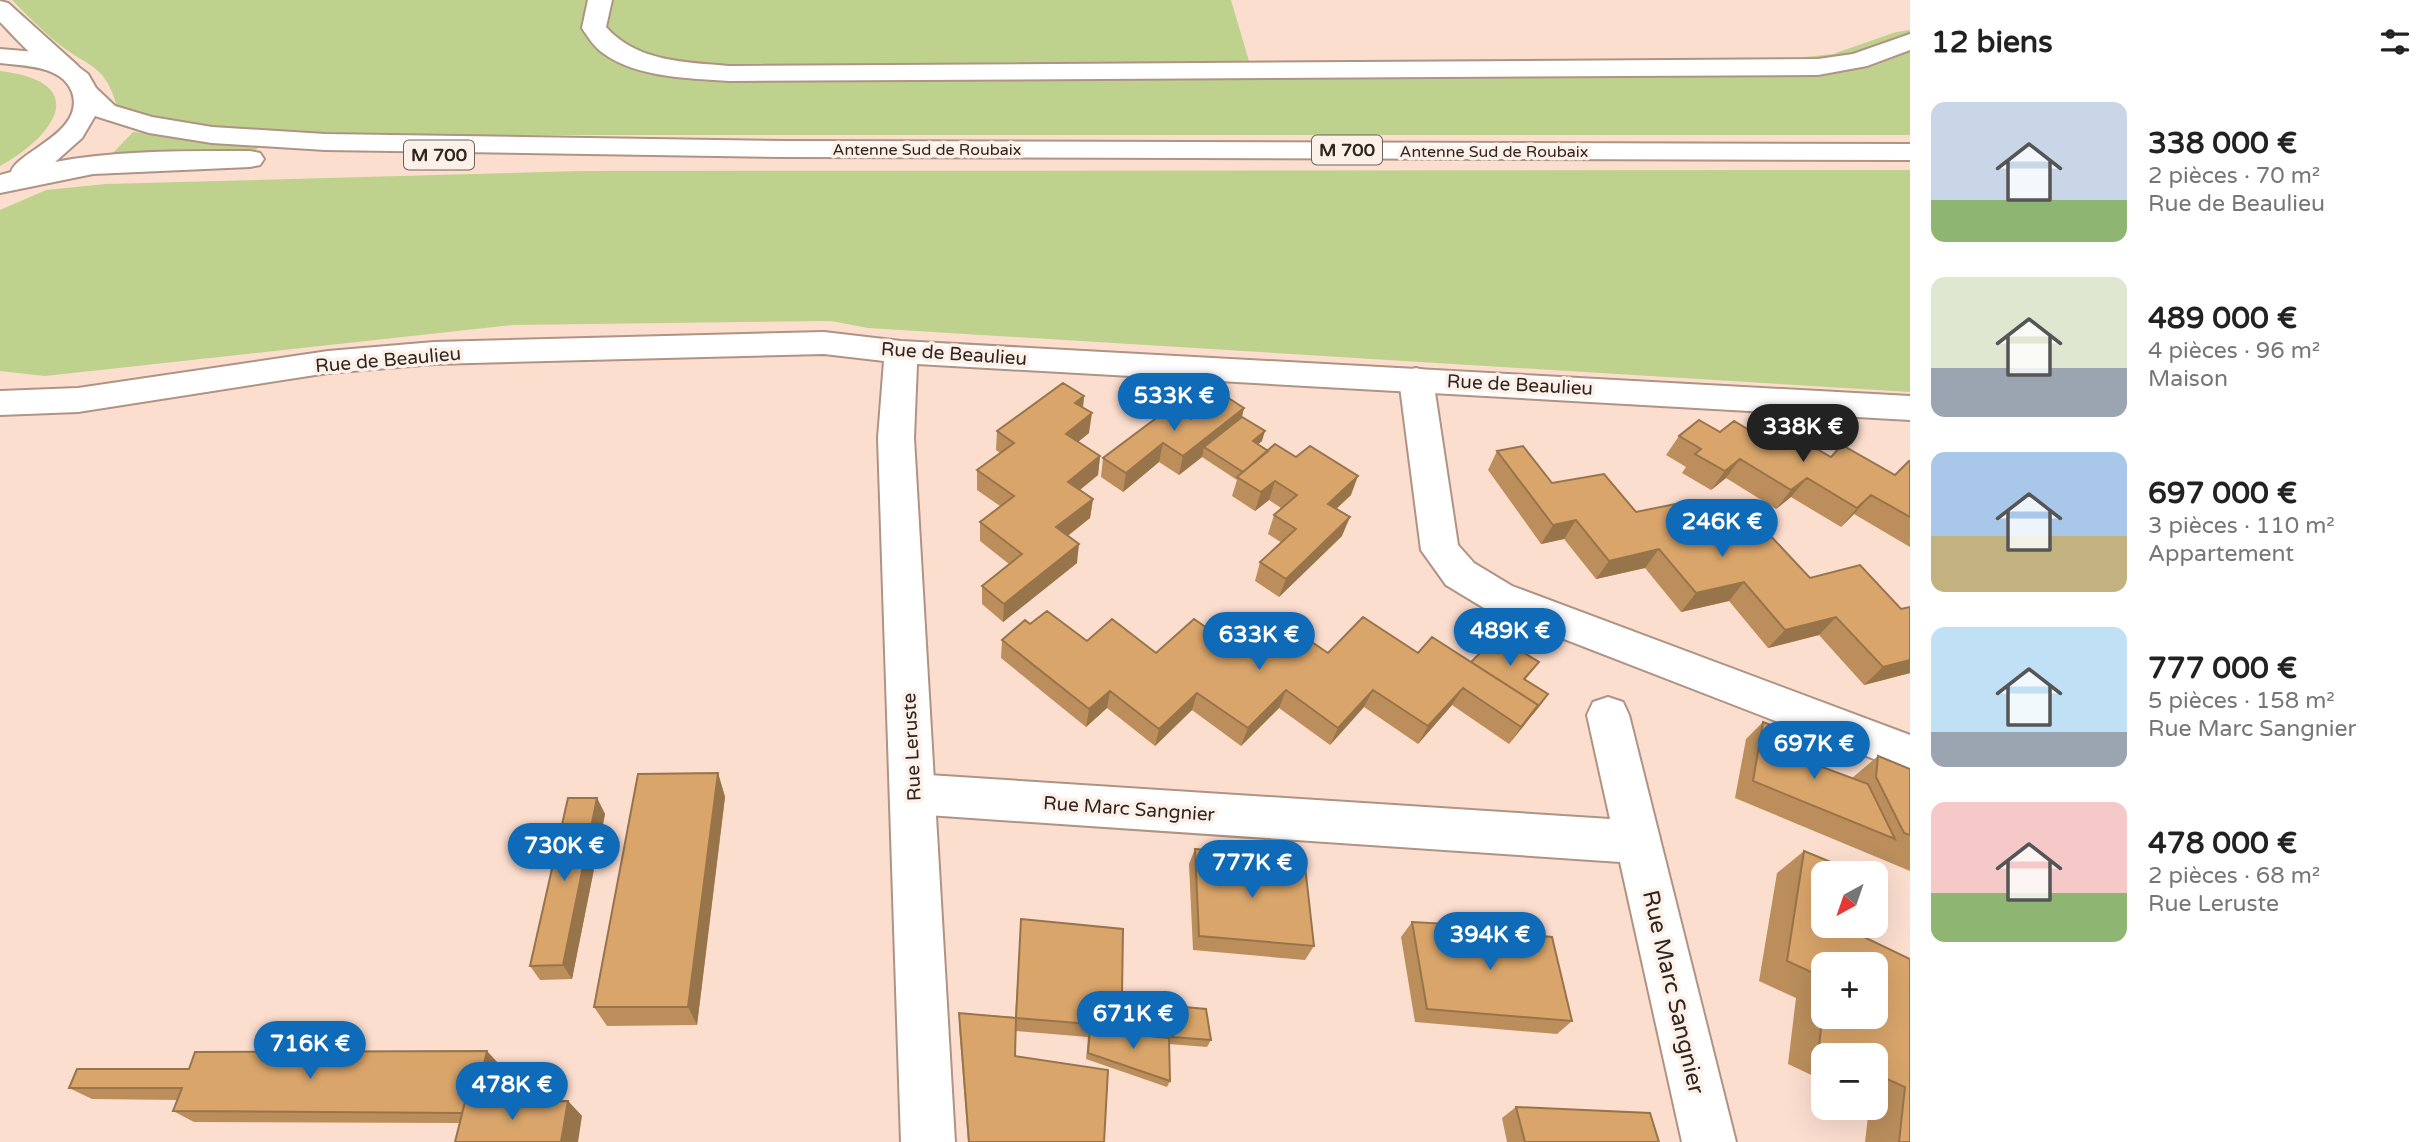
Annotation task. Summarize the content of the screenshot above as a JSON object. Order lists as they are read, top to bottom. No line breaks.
{"streets":{"main road":["Antenne Sud de Roubaix","M 700","Rue de Beaulieu","Rue Leruste","Rue Marc Sangnier"]},"crossings":[["Antenne Sud de Roubaix","M 700"],["Rue de Beaulieu","Rue Leruste"],["Rue Leruste","Rue Marc Sangnier"]],"north":"bottom left","page":{"heading":"12 biens","list":[{"name":"338 000 €","note":"2 pièces · 70 m² · Rue de Beaulieu"},{"name":"489 000 €","note":"4 pièces · 96 m² · Maison"},{"name":"697 000 €","note":"3 pièces · 110 m² · Appartement"},{"name":"777 000 €","note":"5 pièces · 158 m² · Rue Marc Sangnier"},{"name":"478 000 €","note":"2 pièces · 68 m² · Rue Leruste"}],"price":["533K €","338K €","246K €","489K €","633K €","697K €","730K €","777K €","394K €","671K €","716K €","478K €"],"map_buttons":["+","−"]}}
